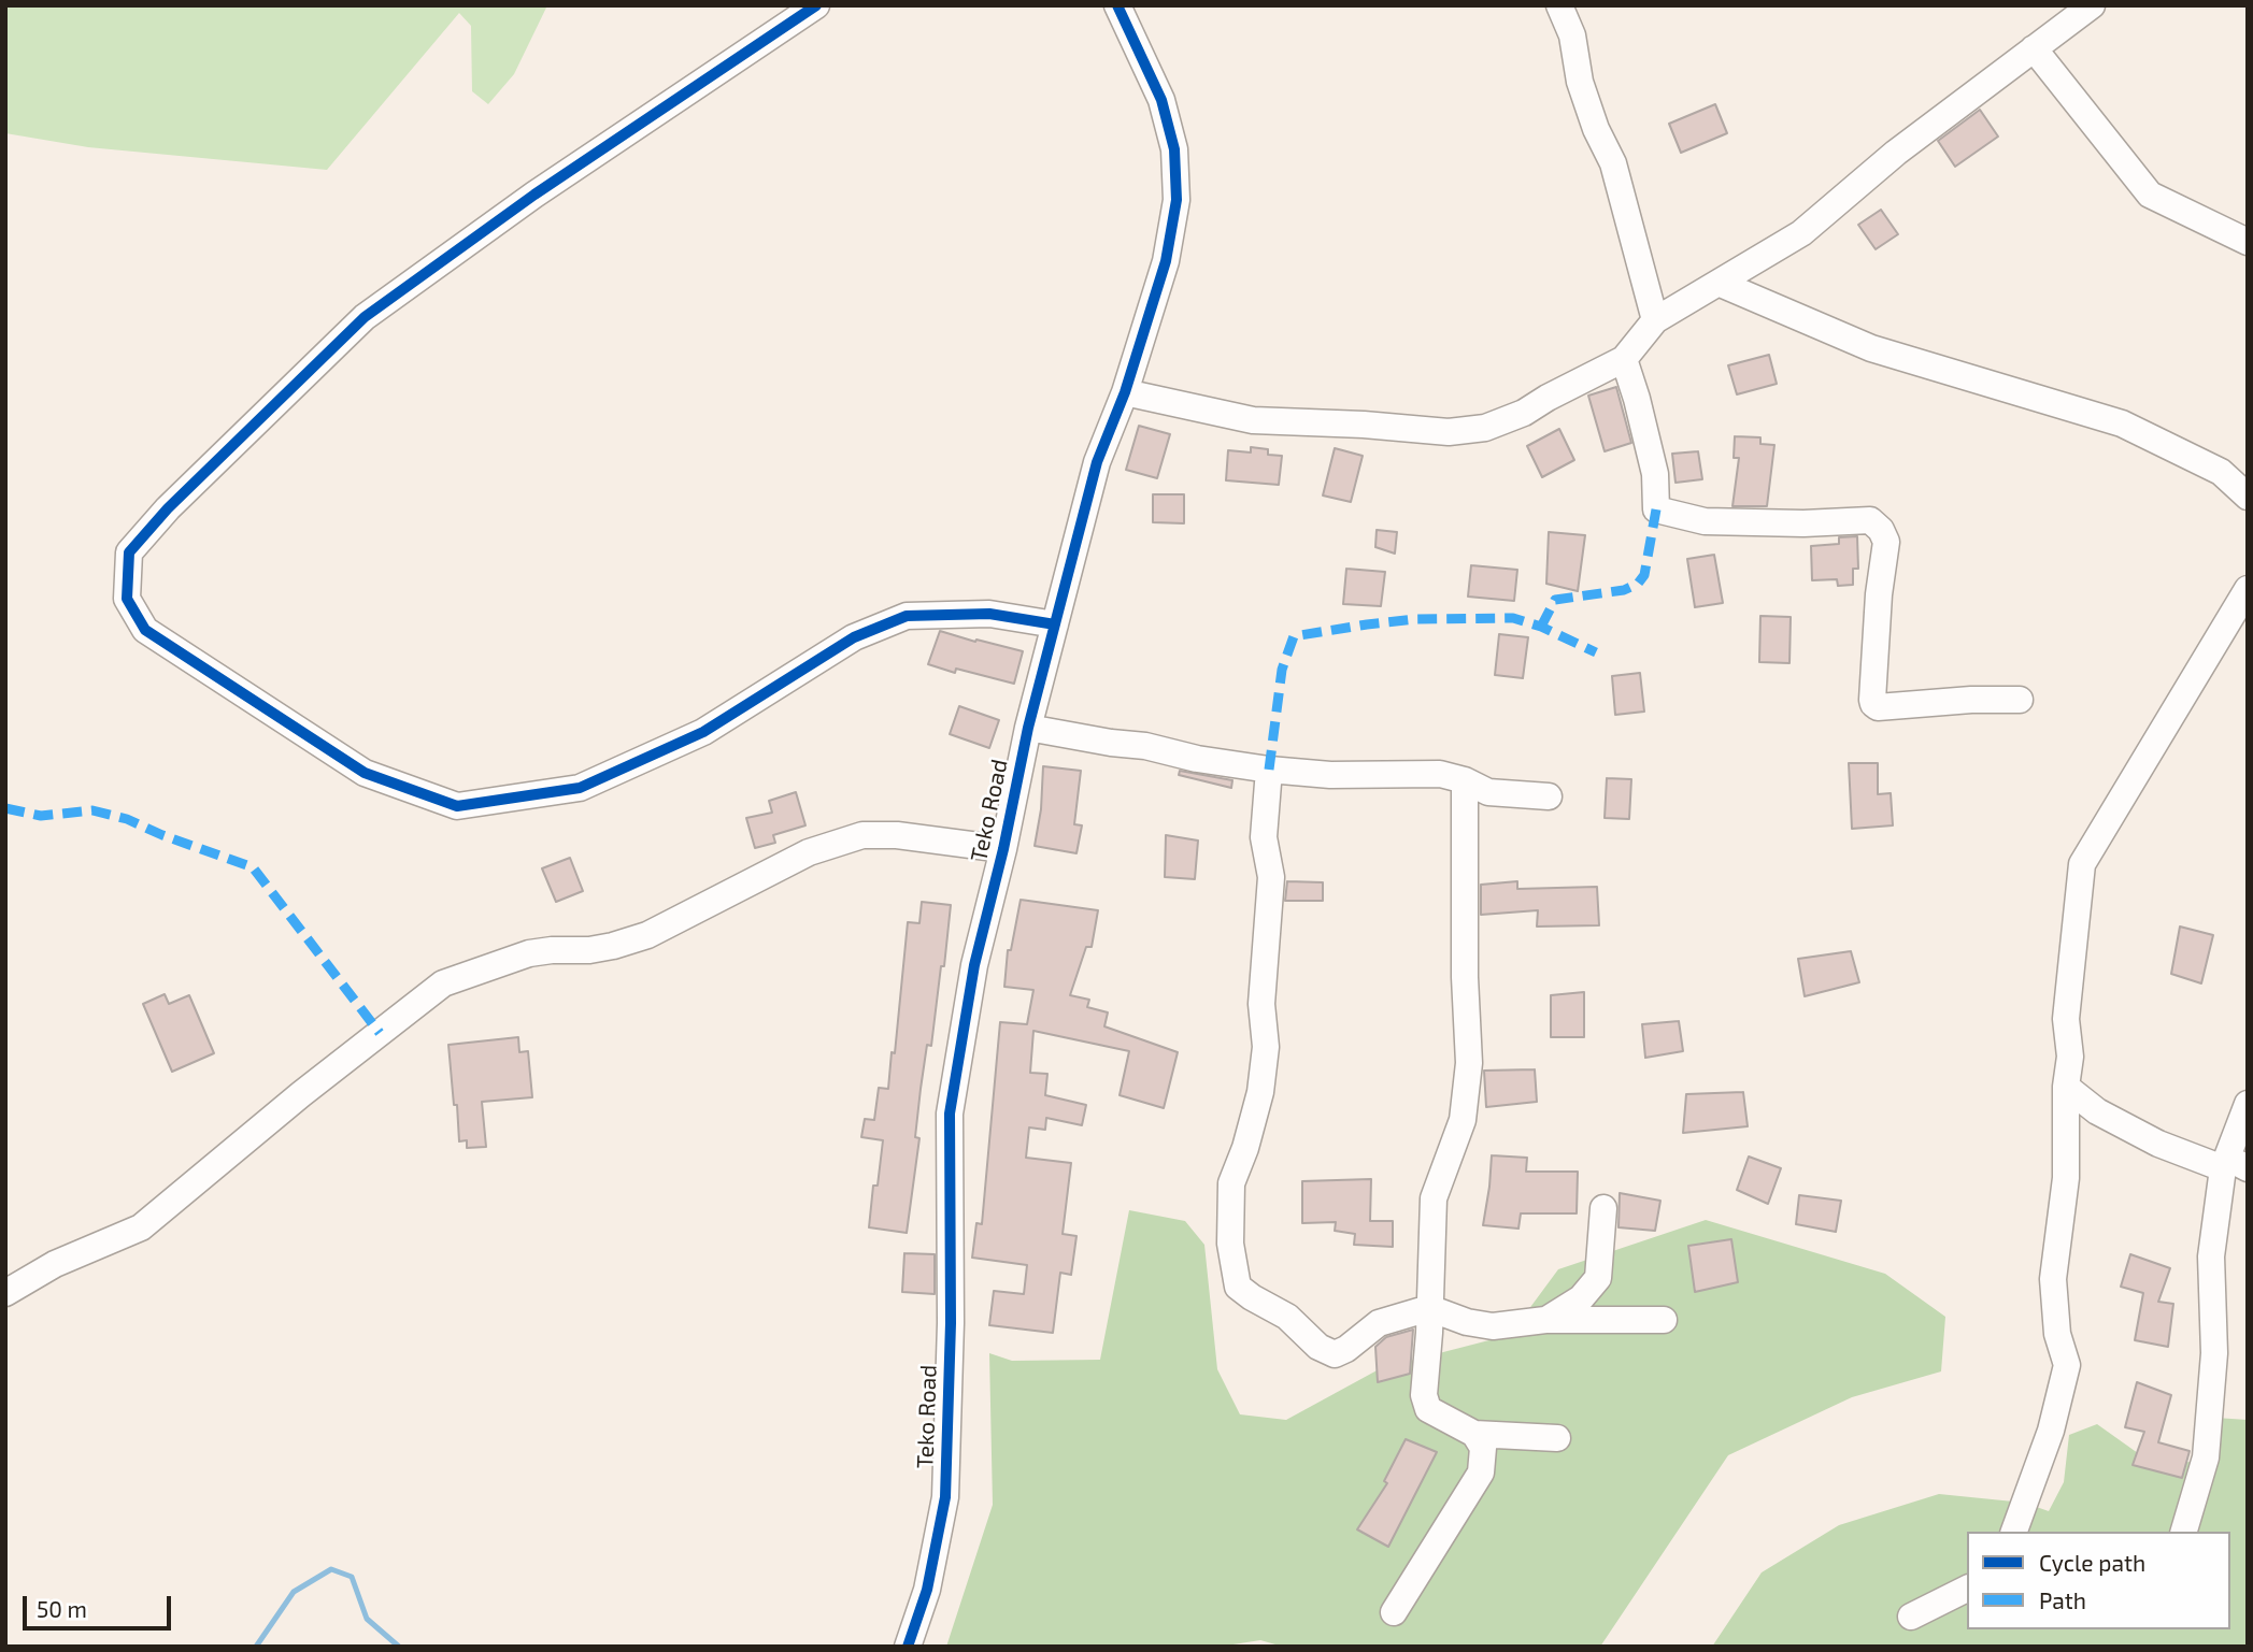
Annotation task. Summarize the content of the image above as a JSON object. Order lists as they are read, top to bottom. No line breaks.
{"streets":{"street":["Teko Road"]},"legend":["Cycle path","Path"],"scale_bar":"50 m"}
